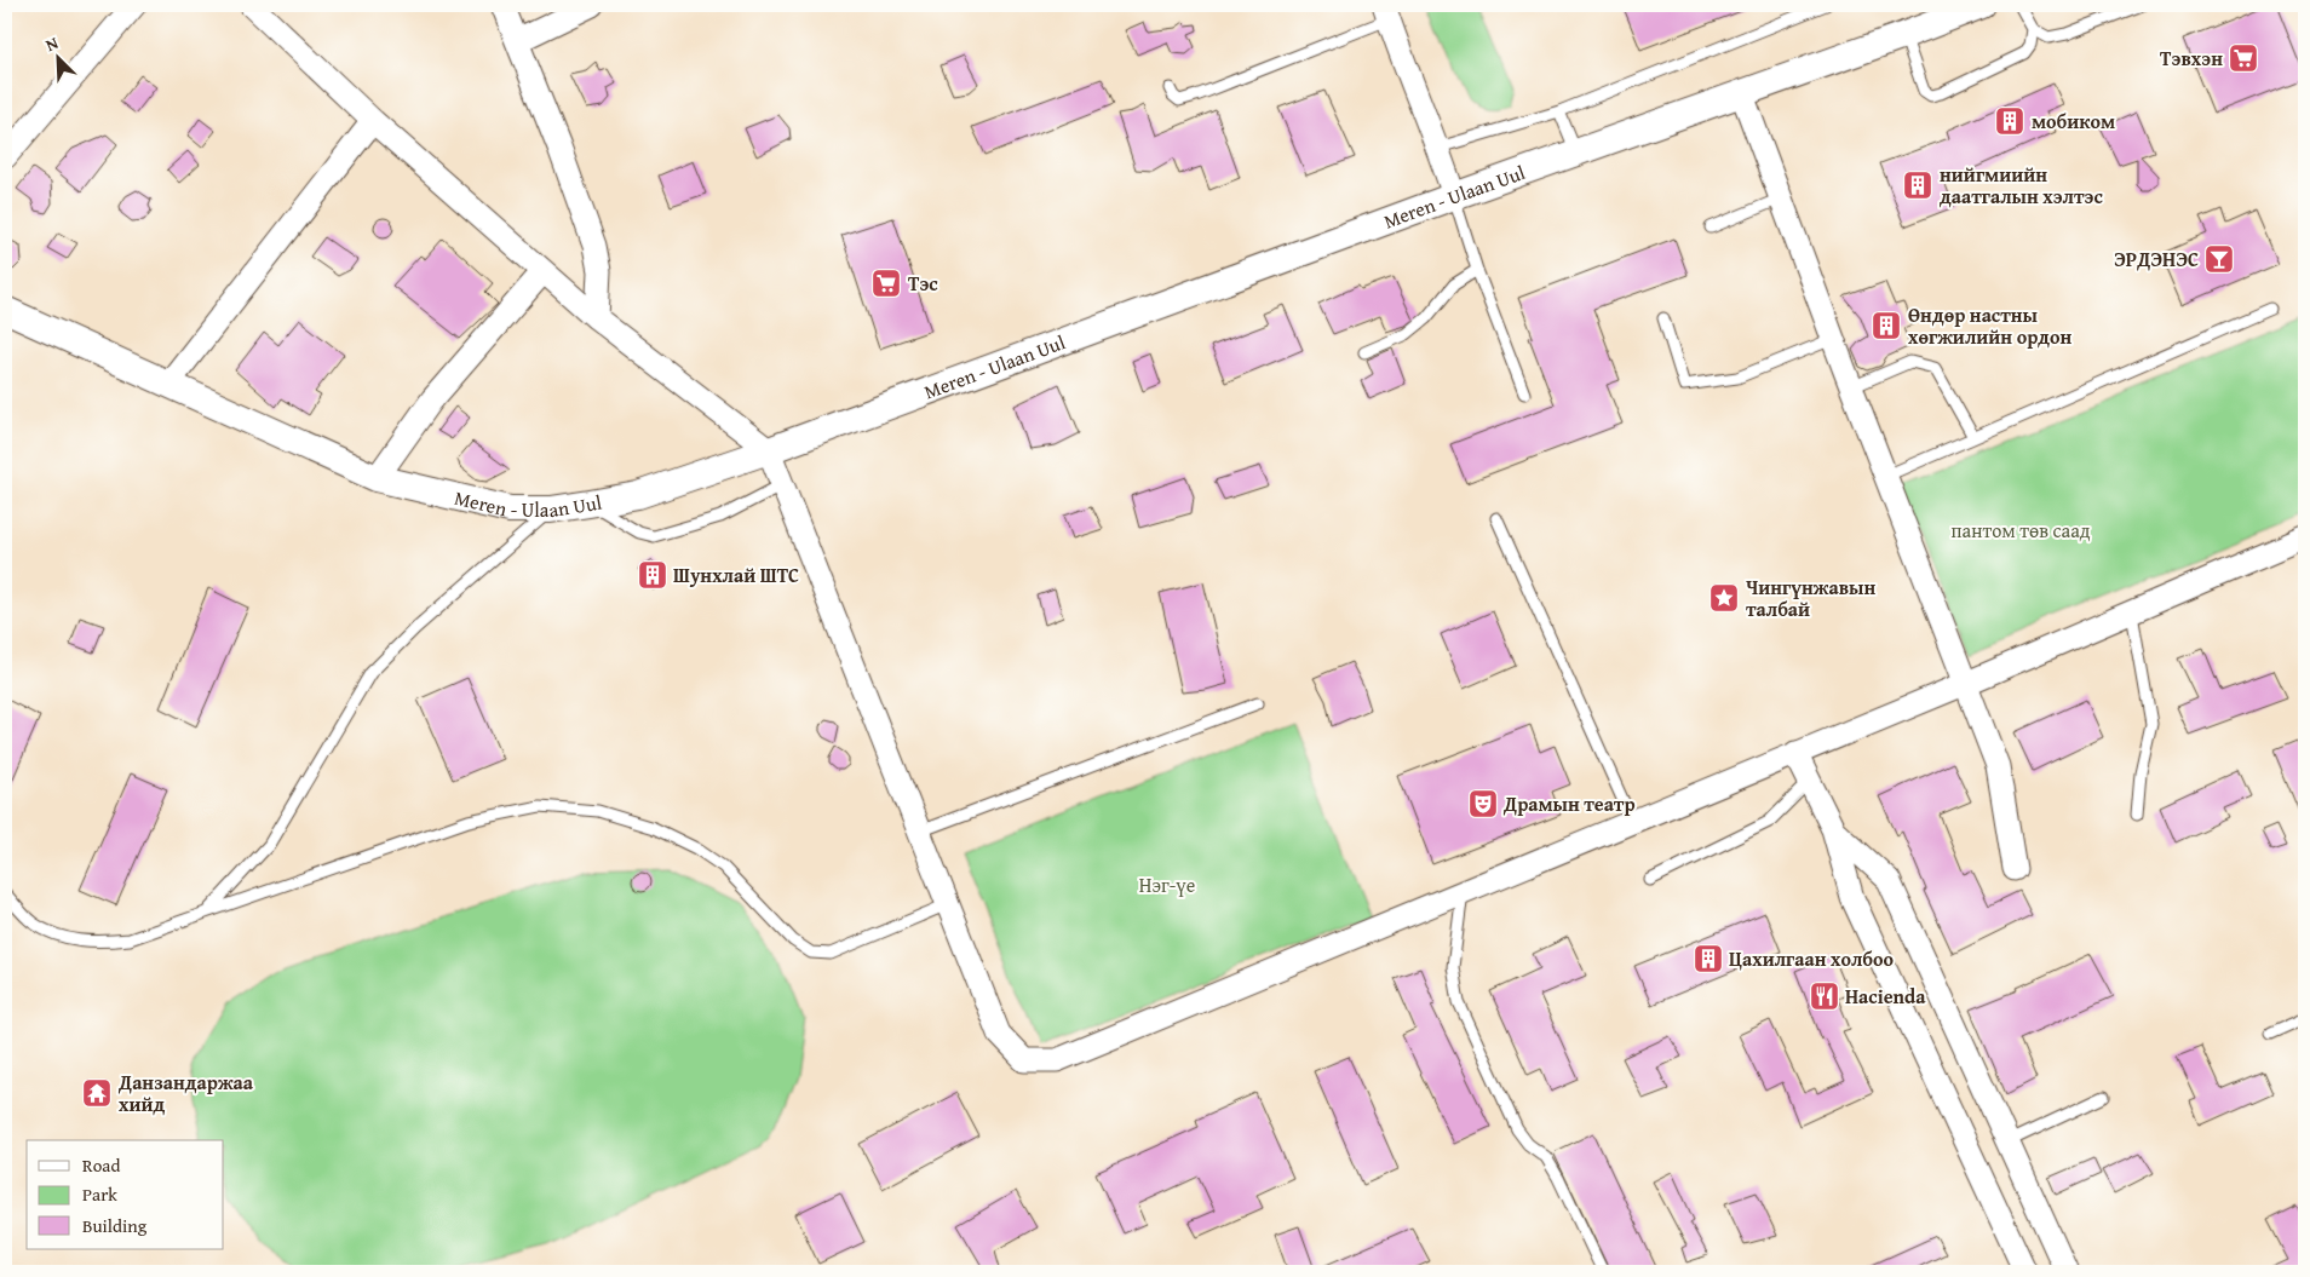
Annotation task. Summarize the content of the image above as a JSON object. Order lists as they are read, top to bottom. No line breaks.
{"streets":{"street":["Meren - Ulaan Uul"]},"parks":["пантом төв саад","Нэг-үе"],"places":{"supermarket":["Тэвхэн","Тэс"],"building":["мобиком","нийгмиийн даатгалын хэлтэс","Өндөр настны хөгжилийн ордон","Шунхлай ШТС","Цахилгаан холбоо"],"bar":["ЭРДЭНЭС"],"place":["Чингүнжавын талбай"],"theatre":["Драмын театр"],"restaurant":["Hacienda"],"temple":["Данзандаржаа хийд"]},"legend":["Road","Park","Building"],"north":"top left"}
